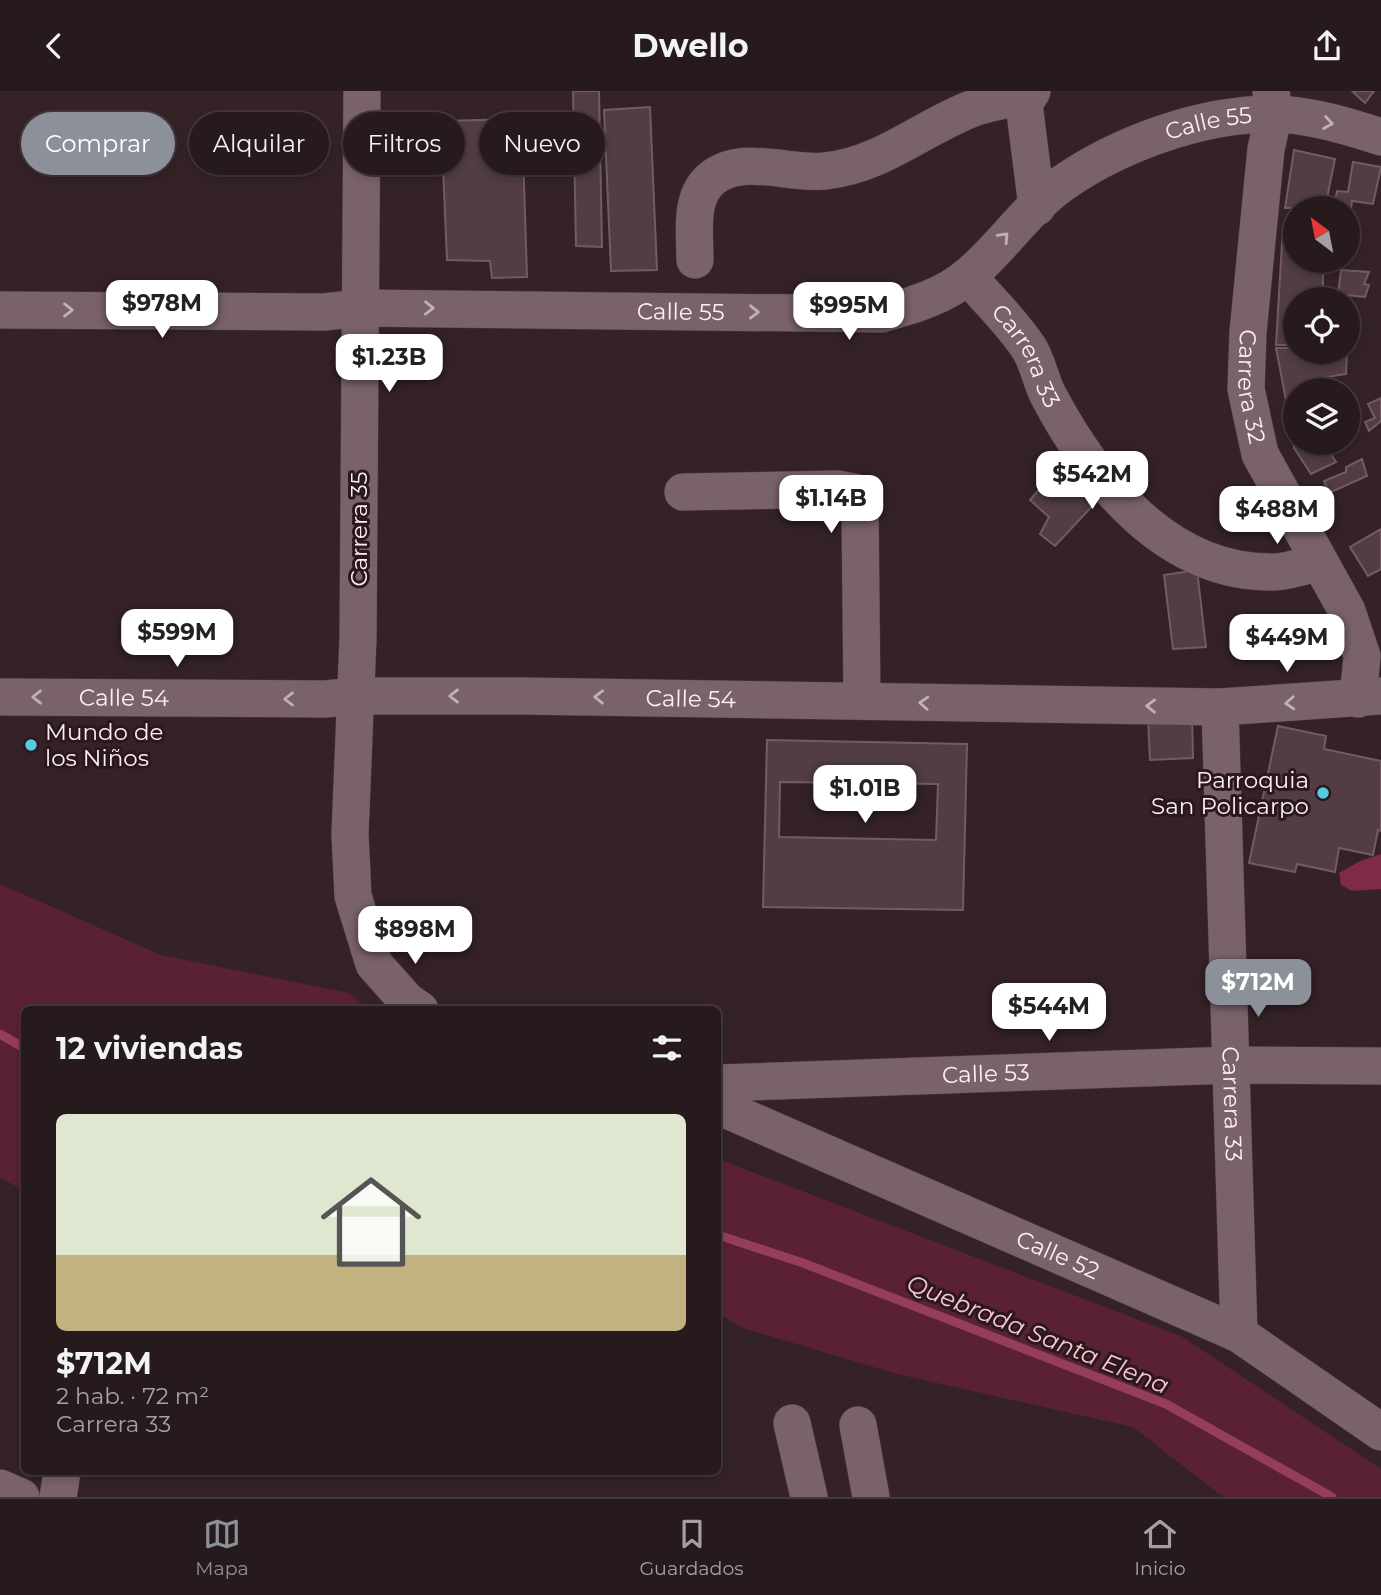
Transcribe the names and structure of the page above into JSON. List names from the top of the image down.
{
  "streets": {
    "street": [
      "Calle 55",
      "Carrera 33",
      "Carrera 32",
      "Carrera 35",
      "Calle 54",
      "Calle 53",
      "Calle 52"
    ]
  },
  "crossings": [
    ["Calle 55", "Carrera 33"],
    ["Calle 55", "Carrera 32"],
    ["Calle 55", "Carrera 35"],
    ["Carrera 33", "Carrera 32"],
    ["Carrera 33", "Calle 54"],
    ["Carrera 33", "Calle 53"],
    ["Carrera 33", "Calle 52"],
    ["Carrera 32", "Calle 54"],
    ["Carrera 35", "Calle 54"]
  ],
  "one_way": ["Calle 55", "Calle 54"],
  "water": ["Quebrada Santa Elena"],
  "places": ["Mundo de los Niños", "Parroquia San Policarpo"],
  "north": "top left",
  "page": {
    "header": "Dwello",
    "chip": [
      "Comprar",
      "Alquilar",
      "Filtros",
      "Nuevo"
    ],
    "price": [
      "$978M",
      "$995M",
      "$1.23B",
      "$542M",
      "$1.14B",
      "$488M",
      "$599M",
      "$449M",
      "$1.01B",
      "$898M",
      "$712M",
      "$544M"
    ],
    "heading": "12 viviendas",
    "list": [
      {
        "name": "$712M",
        "note": "2 hab. · 72 m² · Carrera 33"
      }
    ],
    "tabs": ["Mapa", "Guardados", "Inicio"]
  }
}
